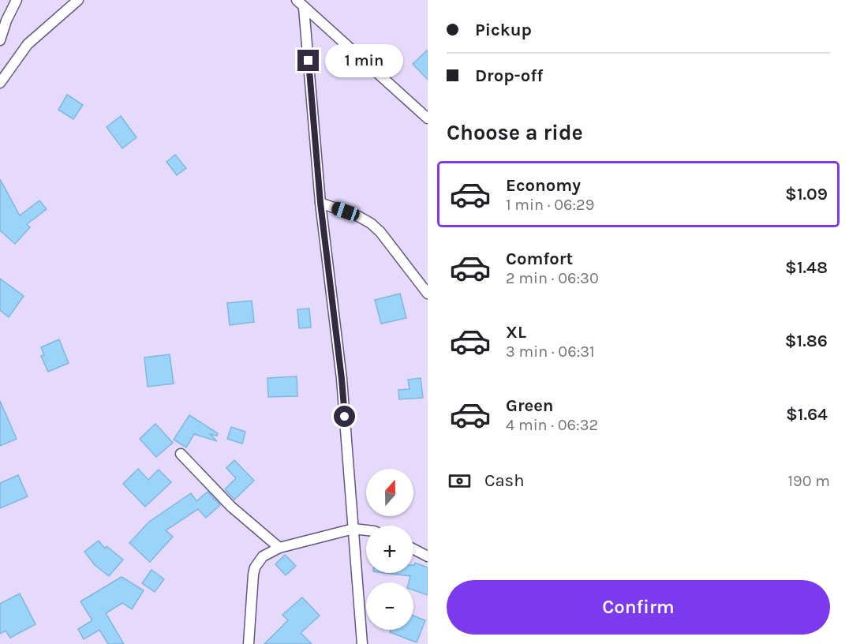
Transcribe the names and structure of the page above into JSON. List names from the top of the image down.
{
  "north": "top",
  "page": {
    "banner": ["Pickup", "Drop-off"],
    "bubble": "1 min",
    "heading": "Choose a ride",
    "list": [
      {
        "name": "Economy",
        "note": "1 min · 06:29",
        "value": "$1.09"
      },
      {
        "name": "Comfort",
        "note": "2 min · 06:30",
        "value": "$1.48"
      },
      {
        "name": "XL",
        "note": "3 min · 06:31",
        "value": "$1.86"
      },
      {
        "name": "Green",
        "note": "4 min · 06:32",
        "value": "$1.64"
      }
    ],
    "pay": ["Cash", "190 m"],
    "map_buttons": ["+", "−"],
    "buttons": "Confirm"
  }
}
